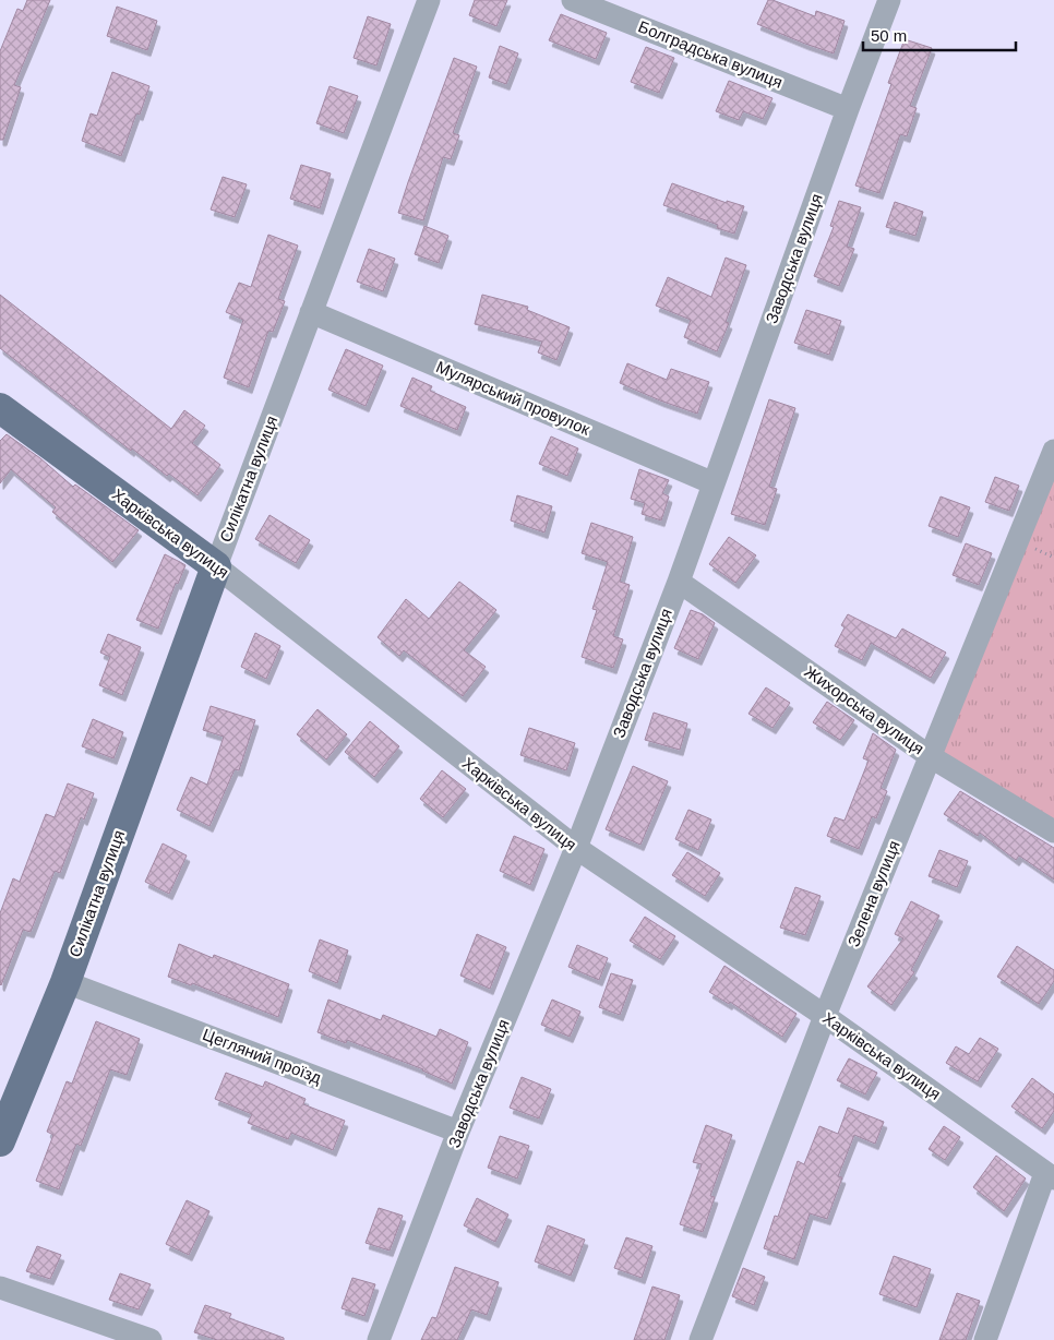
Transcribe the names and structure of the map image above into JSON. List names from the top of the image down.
{
  "streets": {
    "main road": ["Силікатна вулиця", "Харківська вулиця"],
    "street": [
      "Болградська вулиця",
      "Заводська вулиця",
      "Мулярський провулок",
      "Жихорська вулиця",
      "Зелена вулиця",
      "Цегляний проїзд"
    ]
  },
  "crossings": [
    ["Болградська вулиця", "Заводська вулиця"],
    ["Заводська вулиця", "Мулярський провулок"],
    ["Заводська вулиця", "Харківська вулиця"],
    ["Заводська вулиця", "Жихорська вулиця"],
    ["Заводська вулиця", "Цегляний проїзд"],
    ["Мулярський провулок", "Силікатна вулиця"],
    ["Силікатна вулиця", "Харківська вулиця"],
    ["Силікатна вулиця", "Цегляний проїзд"],
    ["Харківська вулиця", "Зелена вулиця"],
    ["Жихорська вулиця", "Зелена вулиця"]
  ],
  "scale_bar": "50 m"
}
